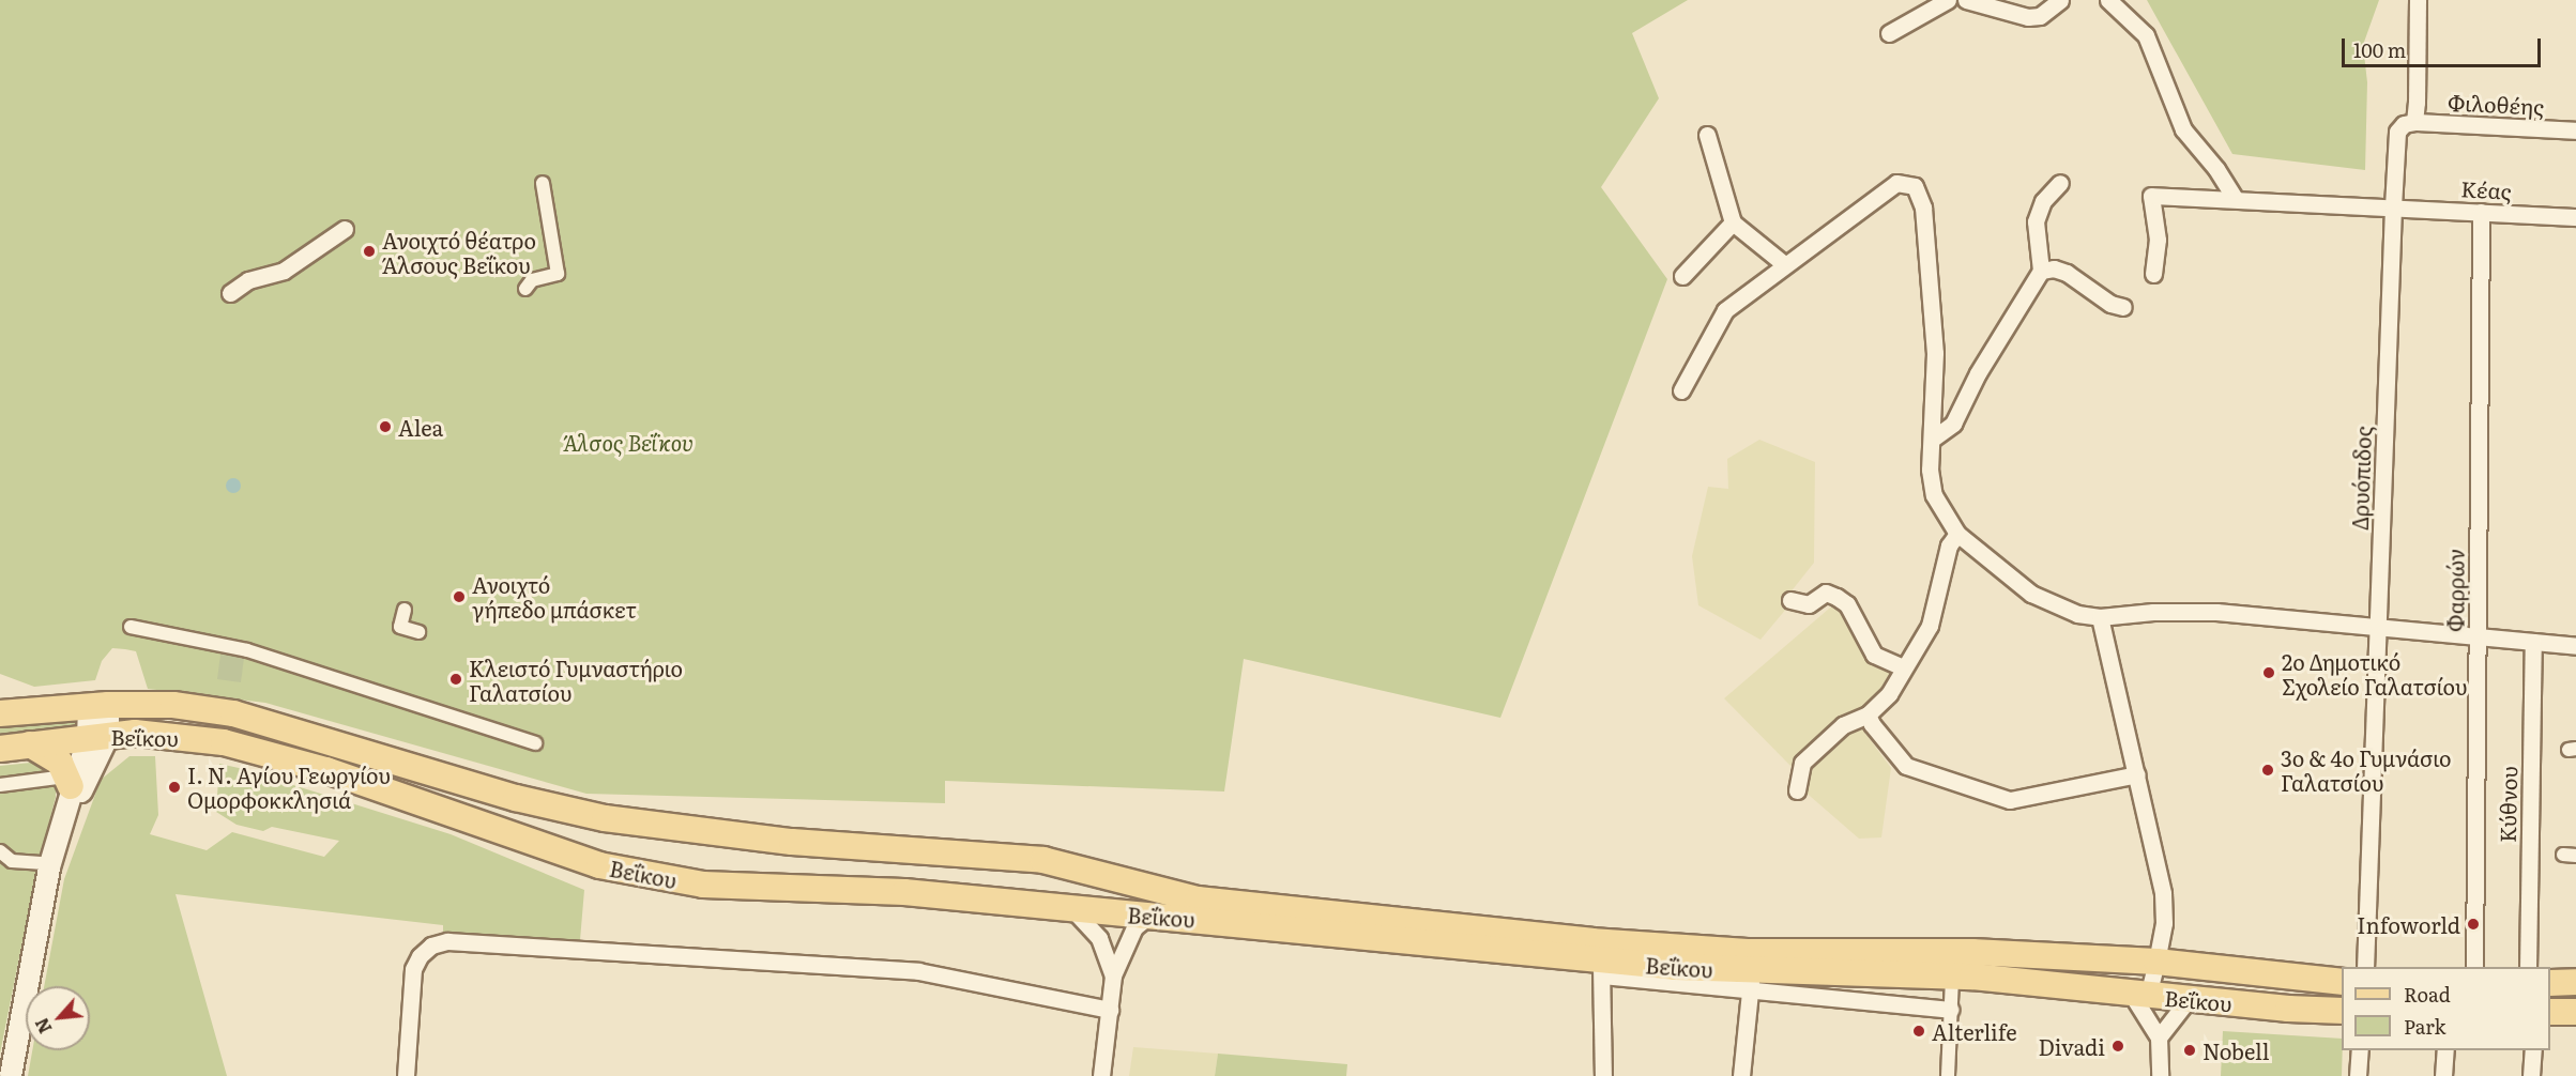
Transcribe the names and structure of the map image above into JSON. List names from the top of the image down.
{
  "streets": {
    "main road": ["Βεΐκου"],
    "street": [
      "Φιλοθέης",
      "Κέας",
      "Δρυόπιδος",
      "Φαρρών",
      "Κύθνου"
    ]
  },
  "crossings": [
    ["Φιλοθέης", "Δρυόπιδος"],
    ["Κέας", "Δρυόπιδος"],
    ["Κέας", "Φαρρών"]
  ],
  "parks": ["Άλσος Βεΐκου"],
  "places": [
    "Ανοιχτό θέατρο Άλσους Βεΐκου",
    "Alea",
    "Ανοιχτό γήπεδο μπάσκετ",
    "2ο Δημοτικό Σχολείο Γαλατσίου",
    "Κλειστό Γυμναστήριο Γαλατσίου",
    "3ο & 4ο Γυμνάσιο Γαλατσίου",
    "Ι. Ν. Αγίου Γεωργίου Ομορφοκκλησιά",
    "Infoworld",
    "Alterlife",
    "Divadi",
    "Nobell"
  ],
  "legend": ["Road", "Park"],
  "scale_bar": "100 m",
  "north": "bottom left"
}
